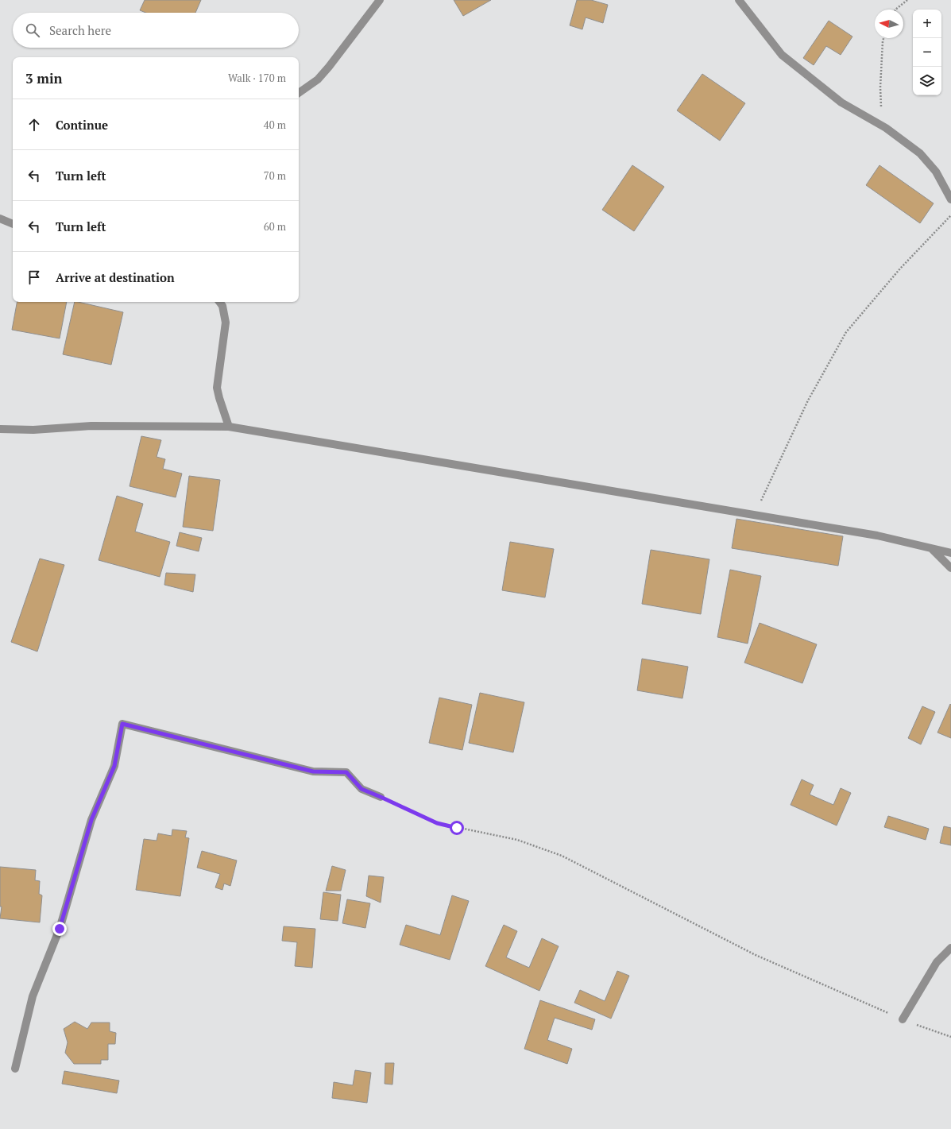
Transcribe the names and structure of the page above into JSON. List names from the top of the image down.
{
  "north": "left",
  "page": {
    "map_buttons": ["+", "−"],
    "search": "Search here",
    "heading": ["3 min", "Walk · 170 m"],
    "list": [
      ["Continue", "40 m"],
      ["Turn left", "70 m"],
      ["Turn left", "60 m"],
      "Arrive at destination"
    ]
  }
}
